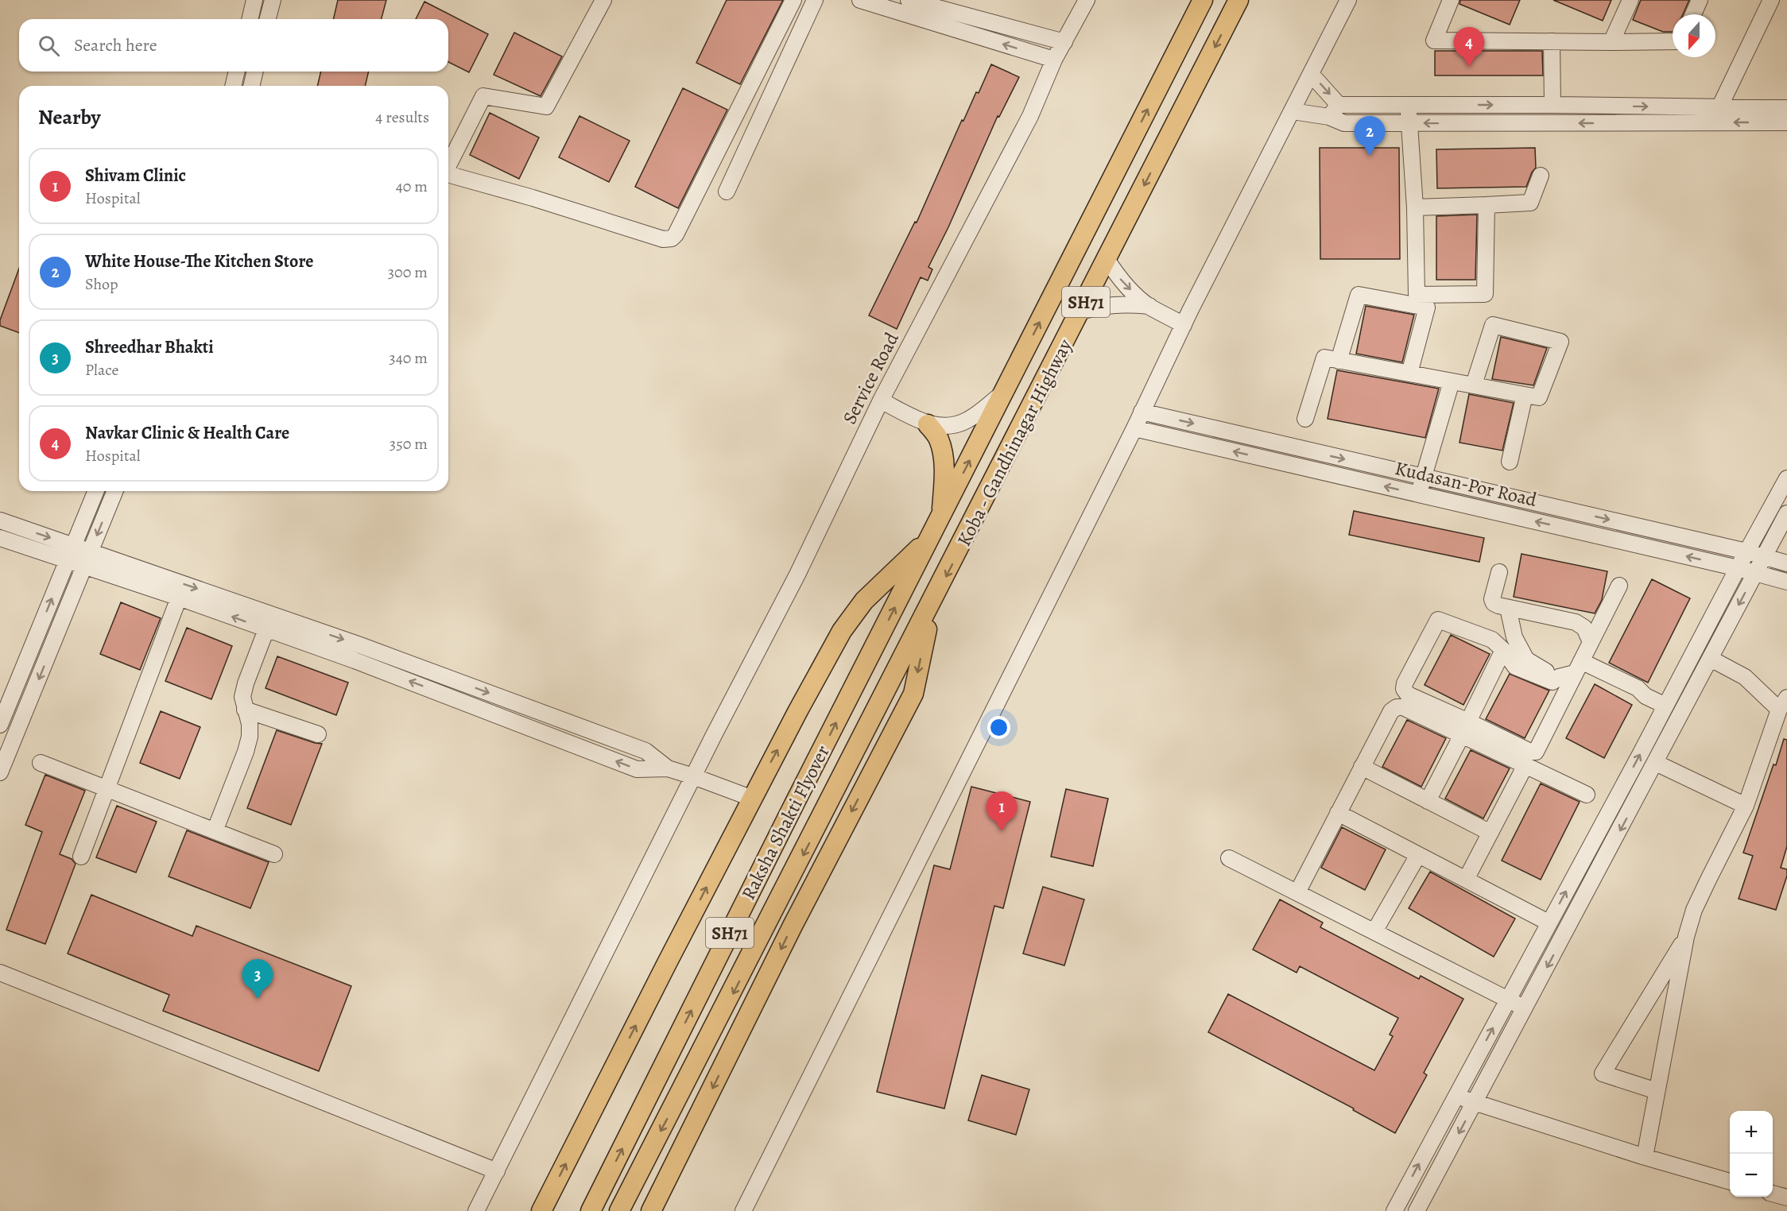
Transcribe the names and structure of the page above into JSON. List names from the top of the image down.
{
  "streets": {
    "main road": ["SH71", "Koba - Gandhinagar Highway", "Raksha Shakti Flyover"],
    "street": ["Service Road", "Kudasan-Por Road"]
  },
  "crossings": [
    ["SH71", "Raksha Shakti Flyover"],
    ["Koba - Gandhinagar Highway", "Raksha Shakti Flyover"]
  ],
  "north": "bottom",
  "page": {
    "search": "Search here",
    "pins": [
      "4",
      "2",
      "1",
      "3"
    ],
    "heading": ["Nearby", "4 results"],
    "list": [
      {
        "mark": "1",
        "name": "Shivam Clinic",
        "note": "Hospital",
        "value": "40 m"
      },
      {
        "mark": "2",
        "name": "White House-The Kitchen Store",
        "note": "Shop",
        "value": "300 m"
      },
      {
        "mark": "3",
        "name": "Shreedhar Bhakti",
        "note": "Place",
        "value": "340 m"
      },
      {
        "mark": "4",
        "name": "Navkar Clinic & Health Care",
        "note": "Hospital",
        "value": "350 m"
      }
    ],
    "map_buttons": ["+", "−"]
  }
}
